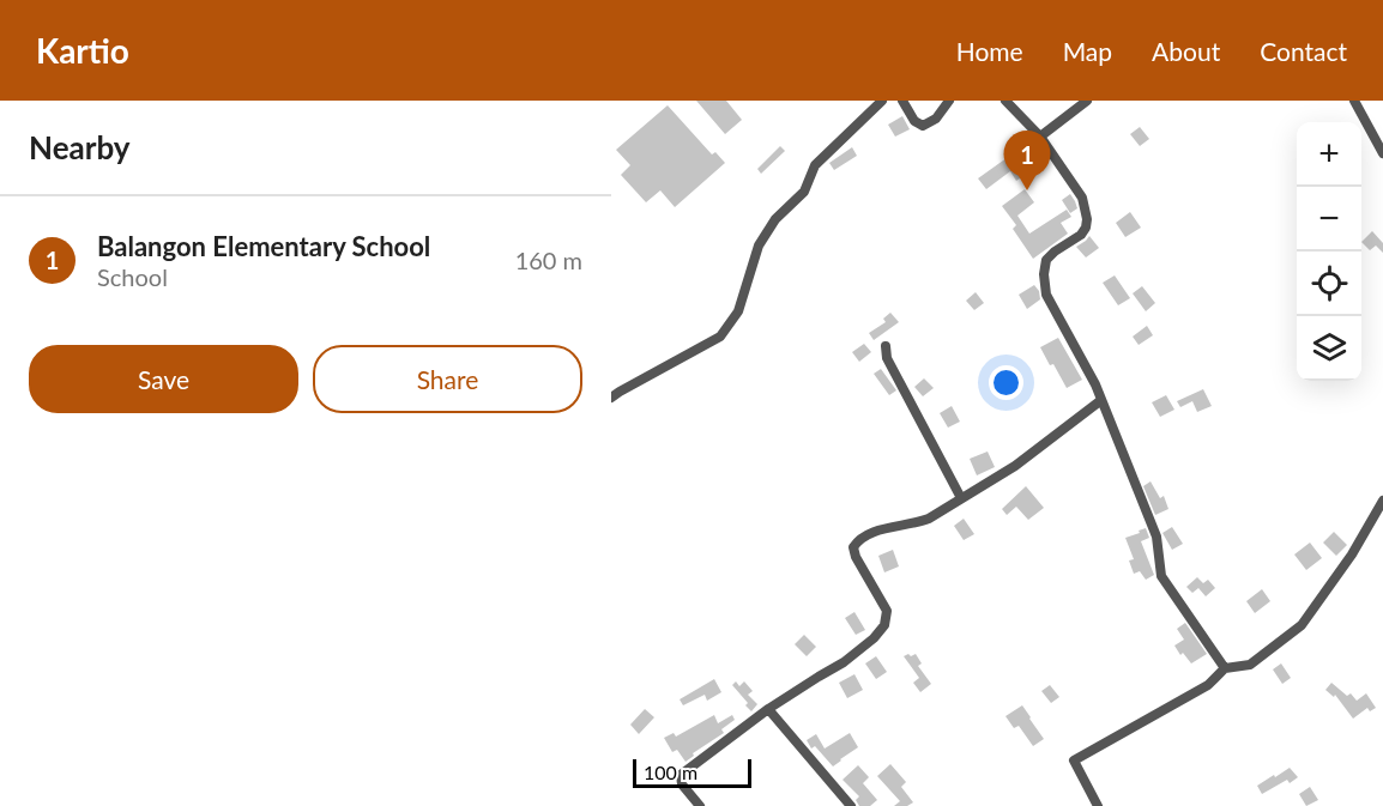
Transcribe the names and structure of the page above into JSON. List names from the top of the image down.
{
  "scale_bar": "100 m",
  "page": {
    "header": "Kartio",
    "nav": [
      "Home",
      "Map",
      "About",
      "Contact"
    ],
    "heading": "Nearby",
    "map_buttons": ["+", "−"],
    "pins": "1",
    "list": [
      {
        "mark": "1",
        "name": "Balangon Elementary School",
        "note": "School",
        "value": "160 m"
      }
    ],
    "buttons": ["Save", "Share"],
    "scale": "100 m"
  }
}
